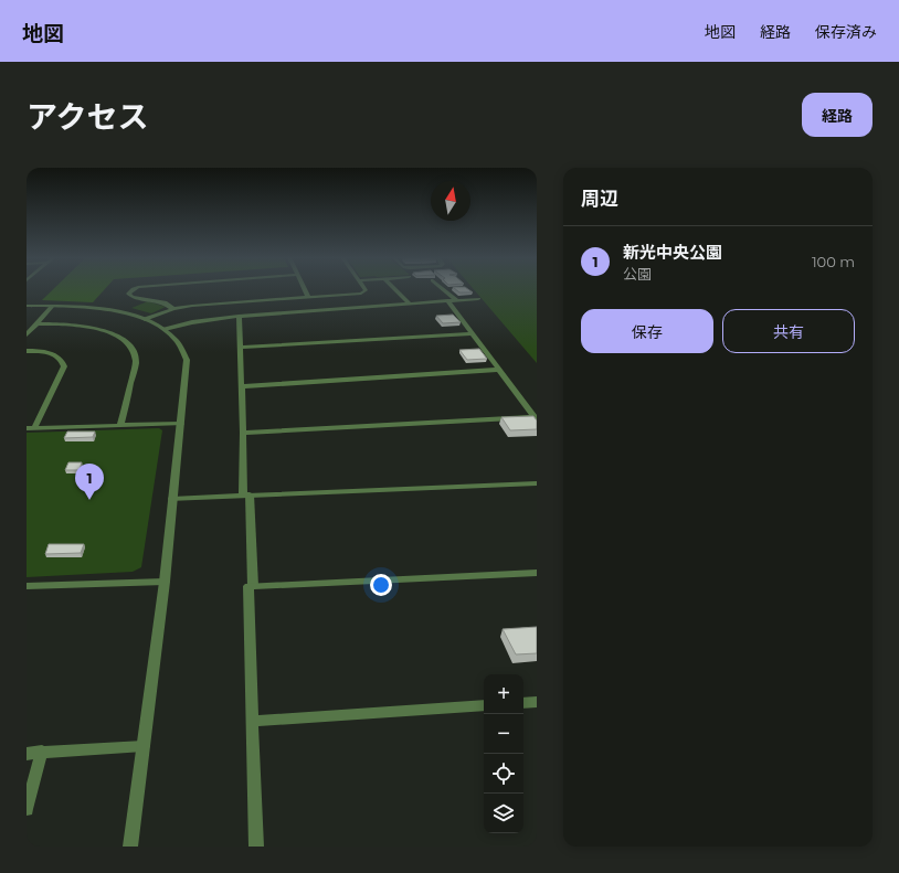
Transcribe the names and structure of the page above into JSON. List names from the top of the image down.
{
  "north": "top",
  "page": {
    "header": "地図",
    "nav": ["地図", "経路", "保存済み"],
    "title": "アクセス",
    "buttons": [
      "経路",
      ["保存", "共有"]
    ],
    "heading": "周辺",
    "list": [
      {
        "mark": "1",
        "name": "新光中央公園",
        "note": "公園",
        "value": "100 m"
      }
    ],
    "pins": "1",
    "map_buttons": ["+", "−"]
  }
}
